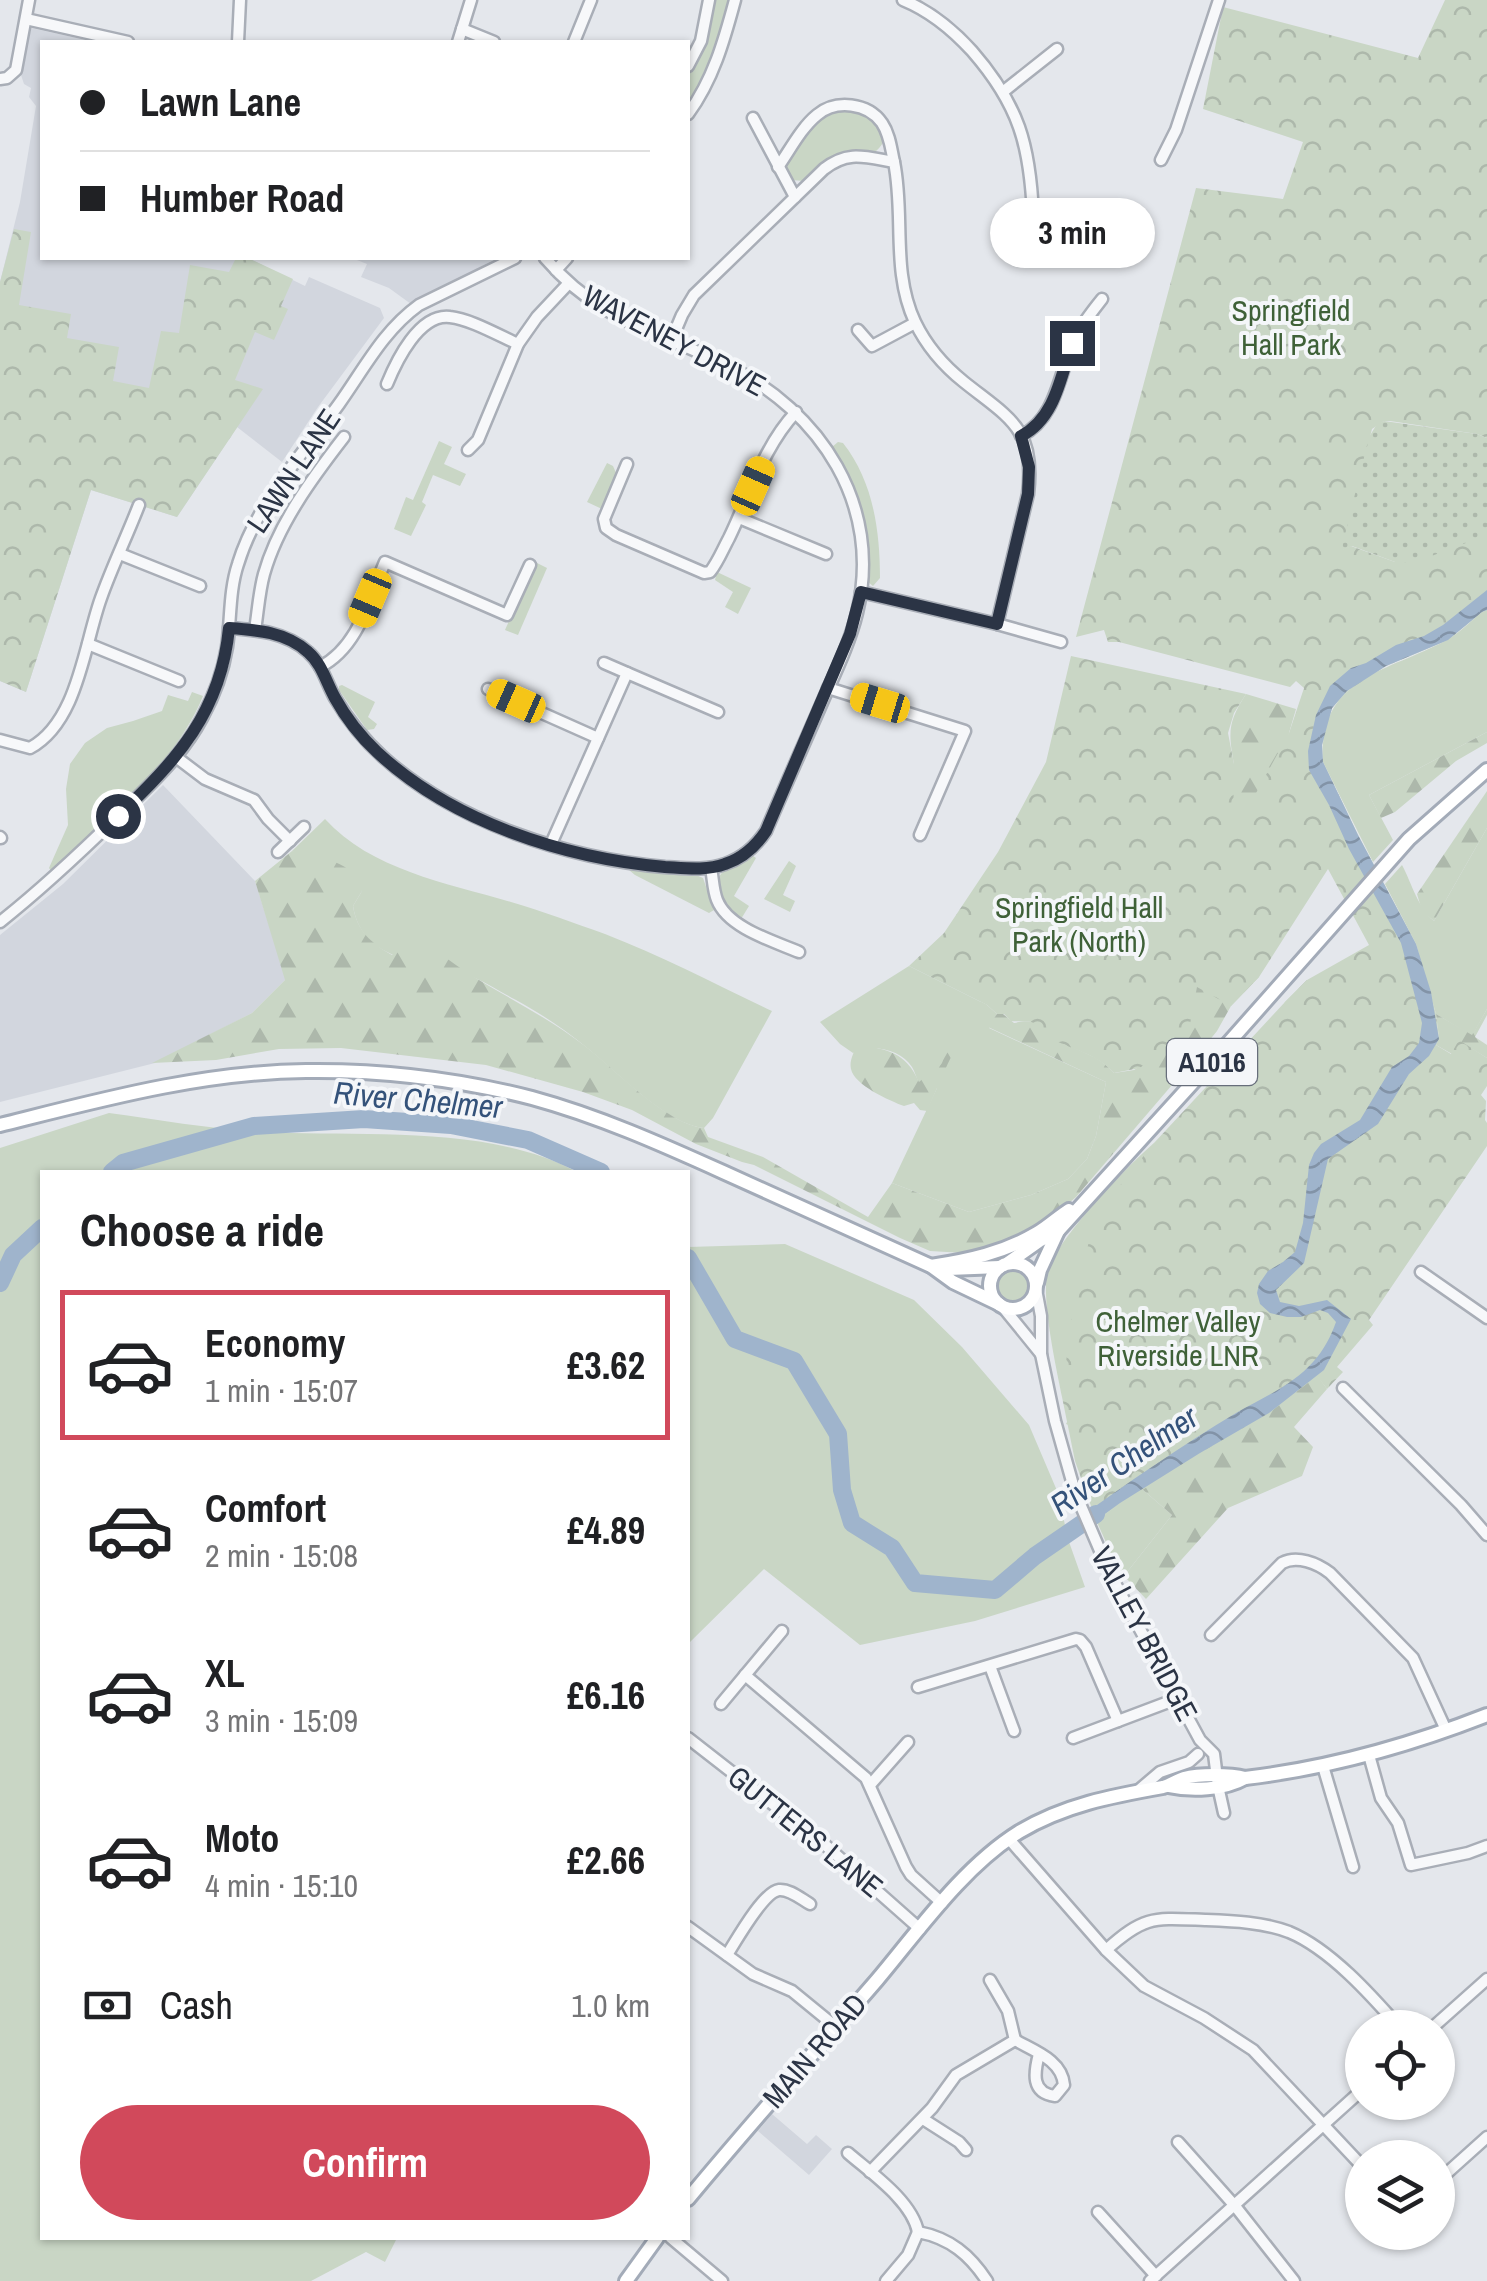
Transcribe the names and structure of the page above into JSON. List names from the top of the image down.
{
  "streets": {
    "main road": ["A1016", "MAIN ROAD"],
    "street": [
      "WAVENEY DRIVE",
      "LAWN LANE",
      "VALLEY BRIDGE",
      "GUTTERS LANE"
    ]
  },
  "crossings": [
    ["A1016", "VALLEY BRIDGE"],
    ["VALLEY BRIDGE", "MAIN ROAD"],
    ["GUTTERS LANE", "MAIN ROAD"]
  ],
  "water": ["River Chelmer"],
  "parks": ["Springfield Hall Park", "Springfield Hall Park (North)", "Chelmer Valley Riverside LNR"],
  "page": {
    "banner": ["Lawn Lane", "Humber Road"],
    "bubble": "3 min",
    "heading": "Choose a ride",
    "list": [
      {
        "name": "Economy",
        "note": "1 min · 15:07",
        "value": "£3.62"
      },
      {
        "name": "Comfort",
        "note": "2 min · 15:08",
        "value": "£4.89"
      },
      {
        "name": "XL",
        "note": "3 min · 15:09",
        "value": "£6.16"
      },
      {
        "name": "Moto",
        "note": "4 min · 15:10",
        "value": "£2.66"
      }
    ],
    "pay": ["Cash", "1.0 km"],
    "buttons": "Confirm"
  }
}
